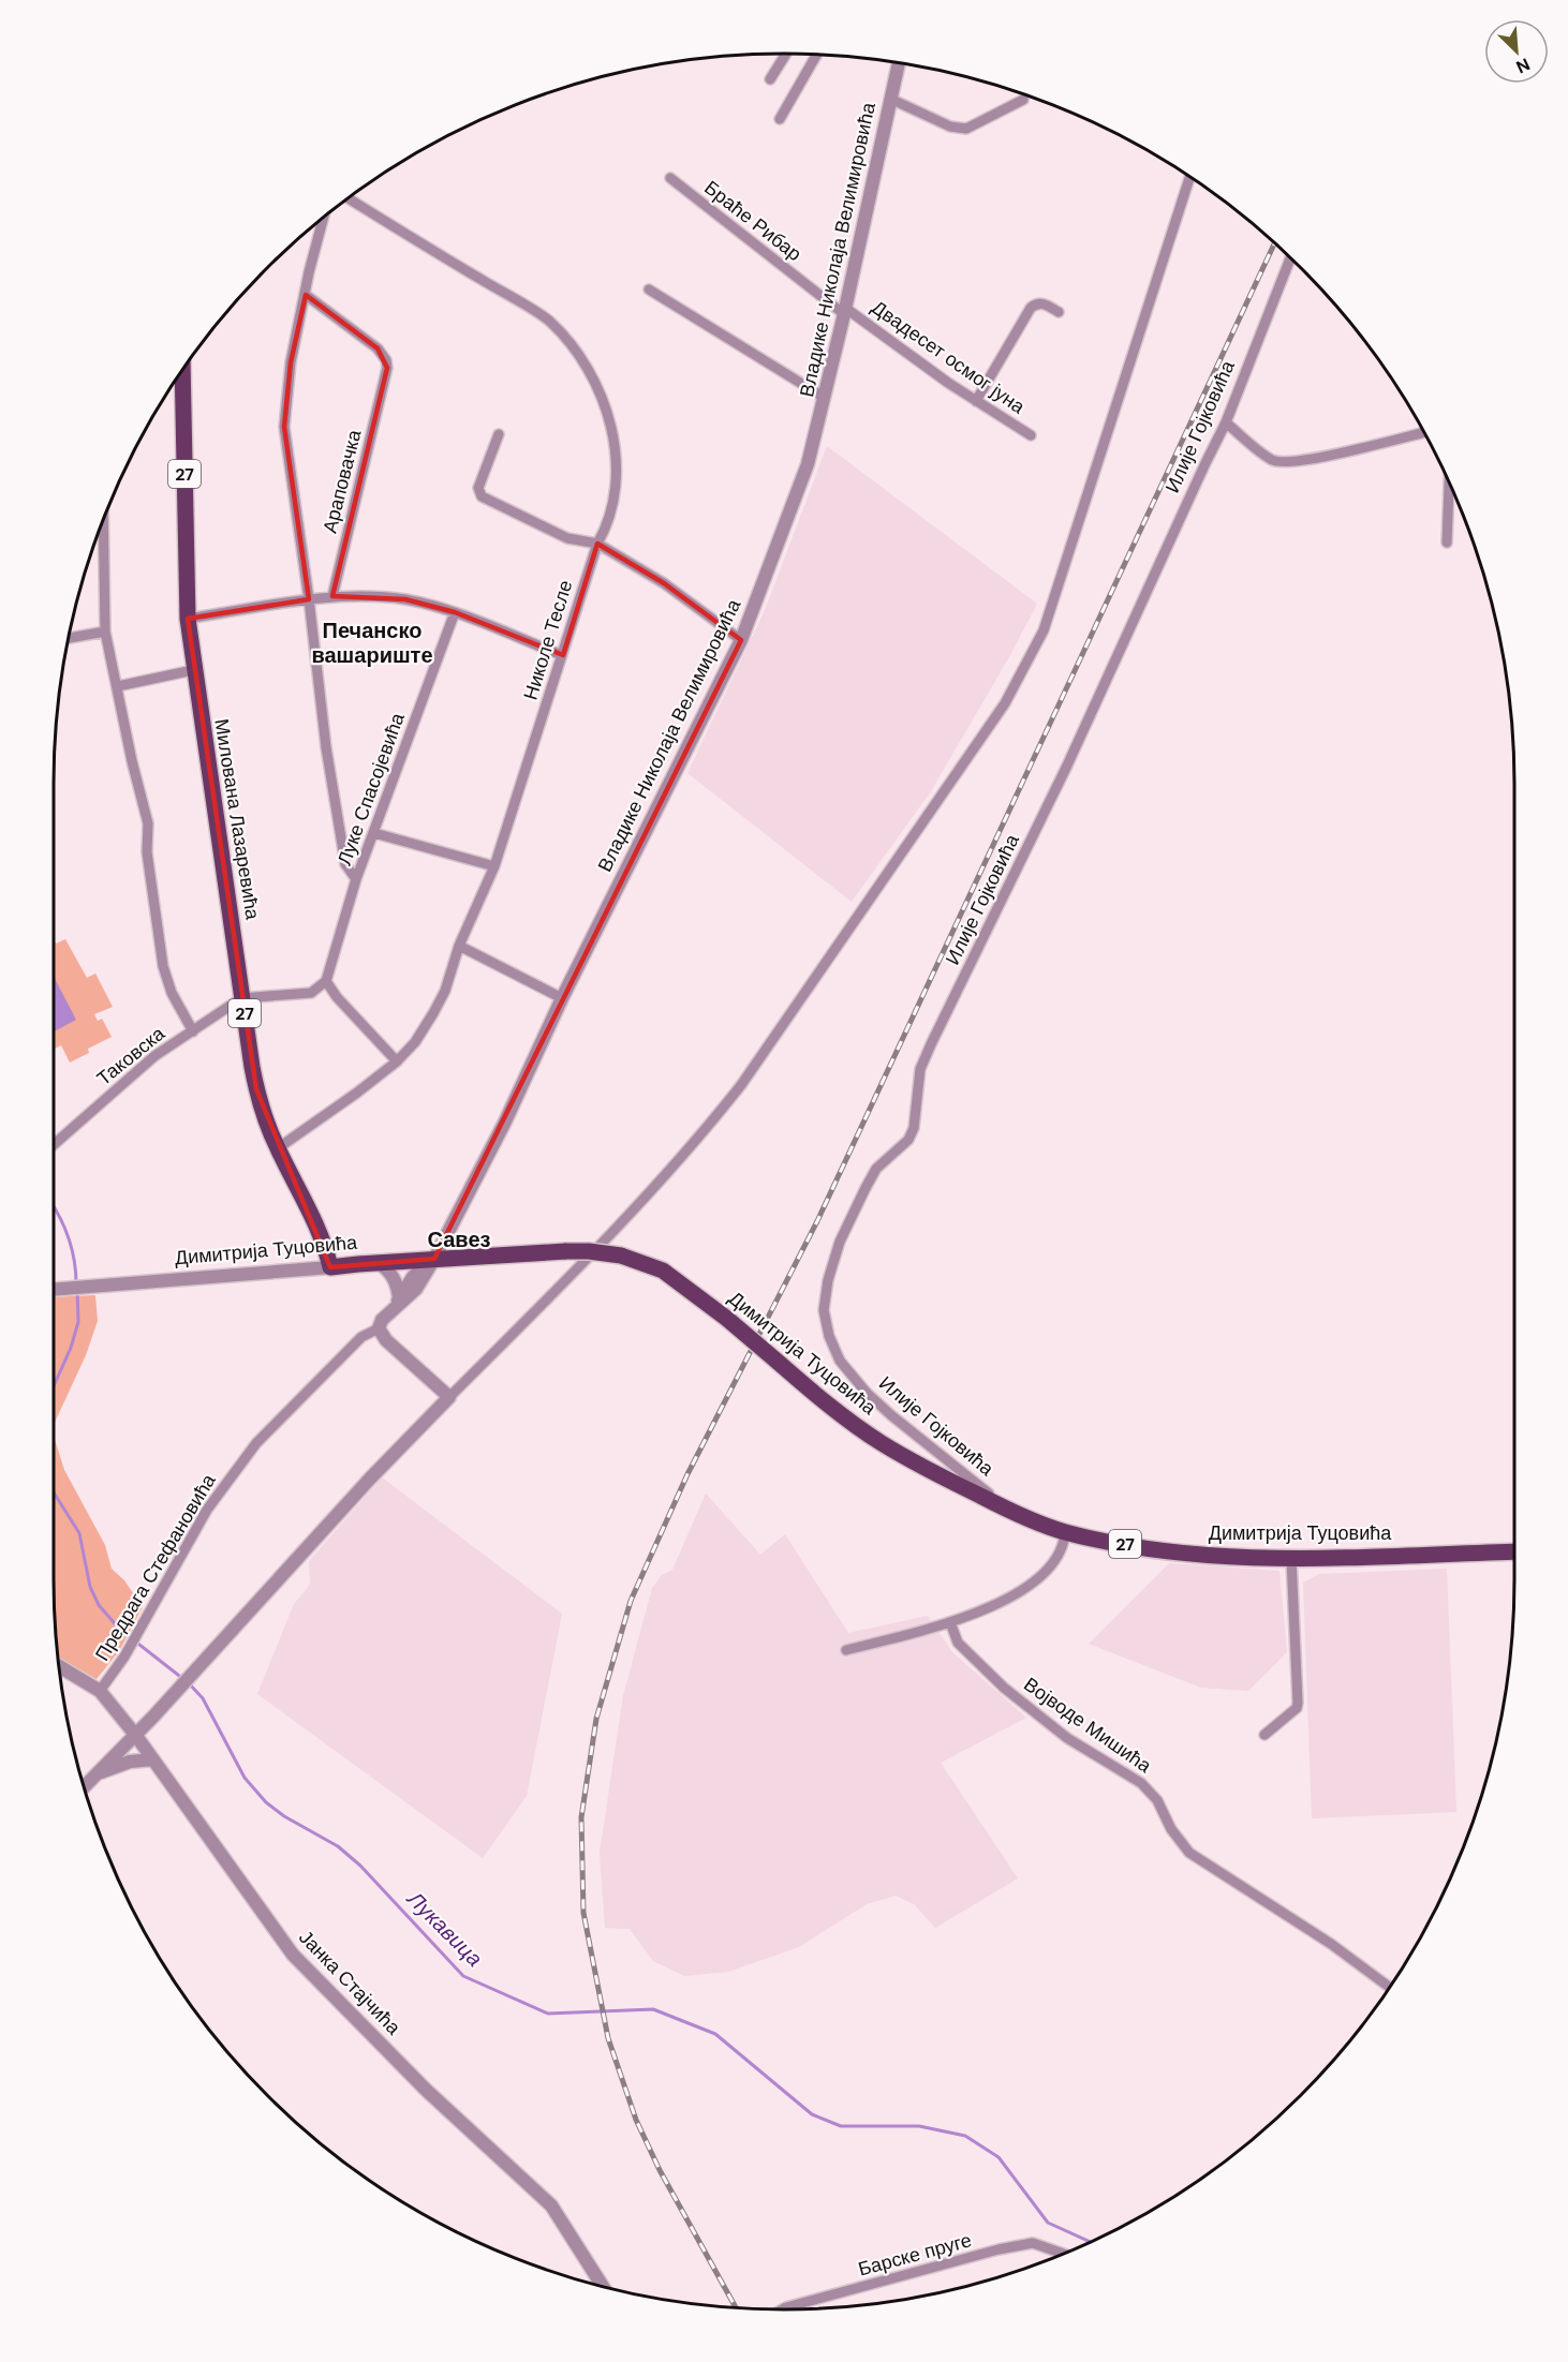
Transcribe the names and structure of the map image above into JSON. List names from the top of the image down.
{
  "streets": {
    "main road": ["27", "Милована Лазаревића", "Димитрија Туцовића"],
    "street": [
      "Браће Рибар",
      "Владике Николаја Велимировића",
      "Двадесет осмог јуна",
      "Илије Гојковића",
      "Араповачка",
      "Николе Тесле",
      "Луке Спасојевића",
      "Таковска",
      "Предрага Стефановића",
      "Војводе Мишића",
      "Јанка Стајчића",
      "Барске пруге"
    ]
  },
  "crossings": [
    ["Браће Рибар", "Владике Николаја Велимировића"],
    ["Браће Рибар", "Двадесет осмог јуна"],
    ["Владике Николаја Велимировића", "Двадесет осмог јуна"],
    ["Владике Николаја Велимировића", "Димитрија Туцовића"],
    ["Илије Гојковића", "Димитрија Туцовића"],
    ["Николе Тесле", "Милована Лазаревића"],
    ["Милована Лазаревића", "Таковска"],
    ["Милована Лазаревића", "Димитрија Туцовића"],
    ["Предрага Стефановића", "Јанка Стајчића"]
  ],
  "districts": ["Печанско вашариште", "Савез"],
  "water": ["Лукавица"],
  "north": "bottom right"
}
